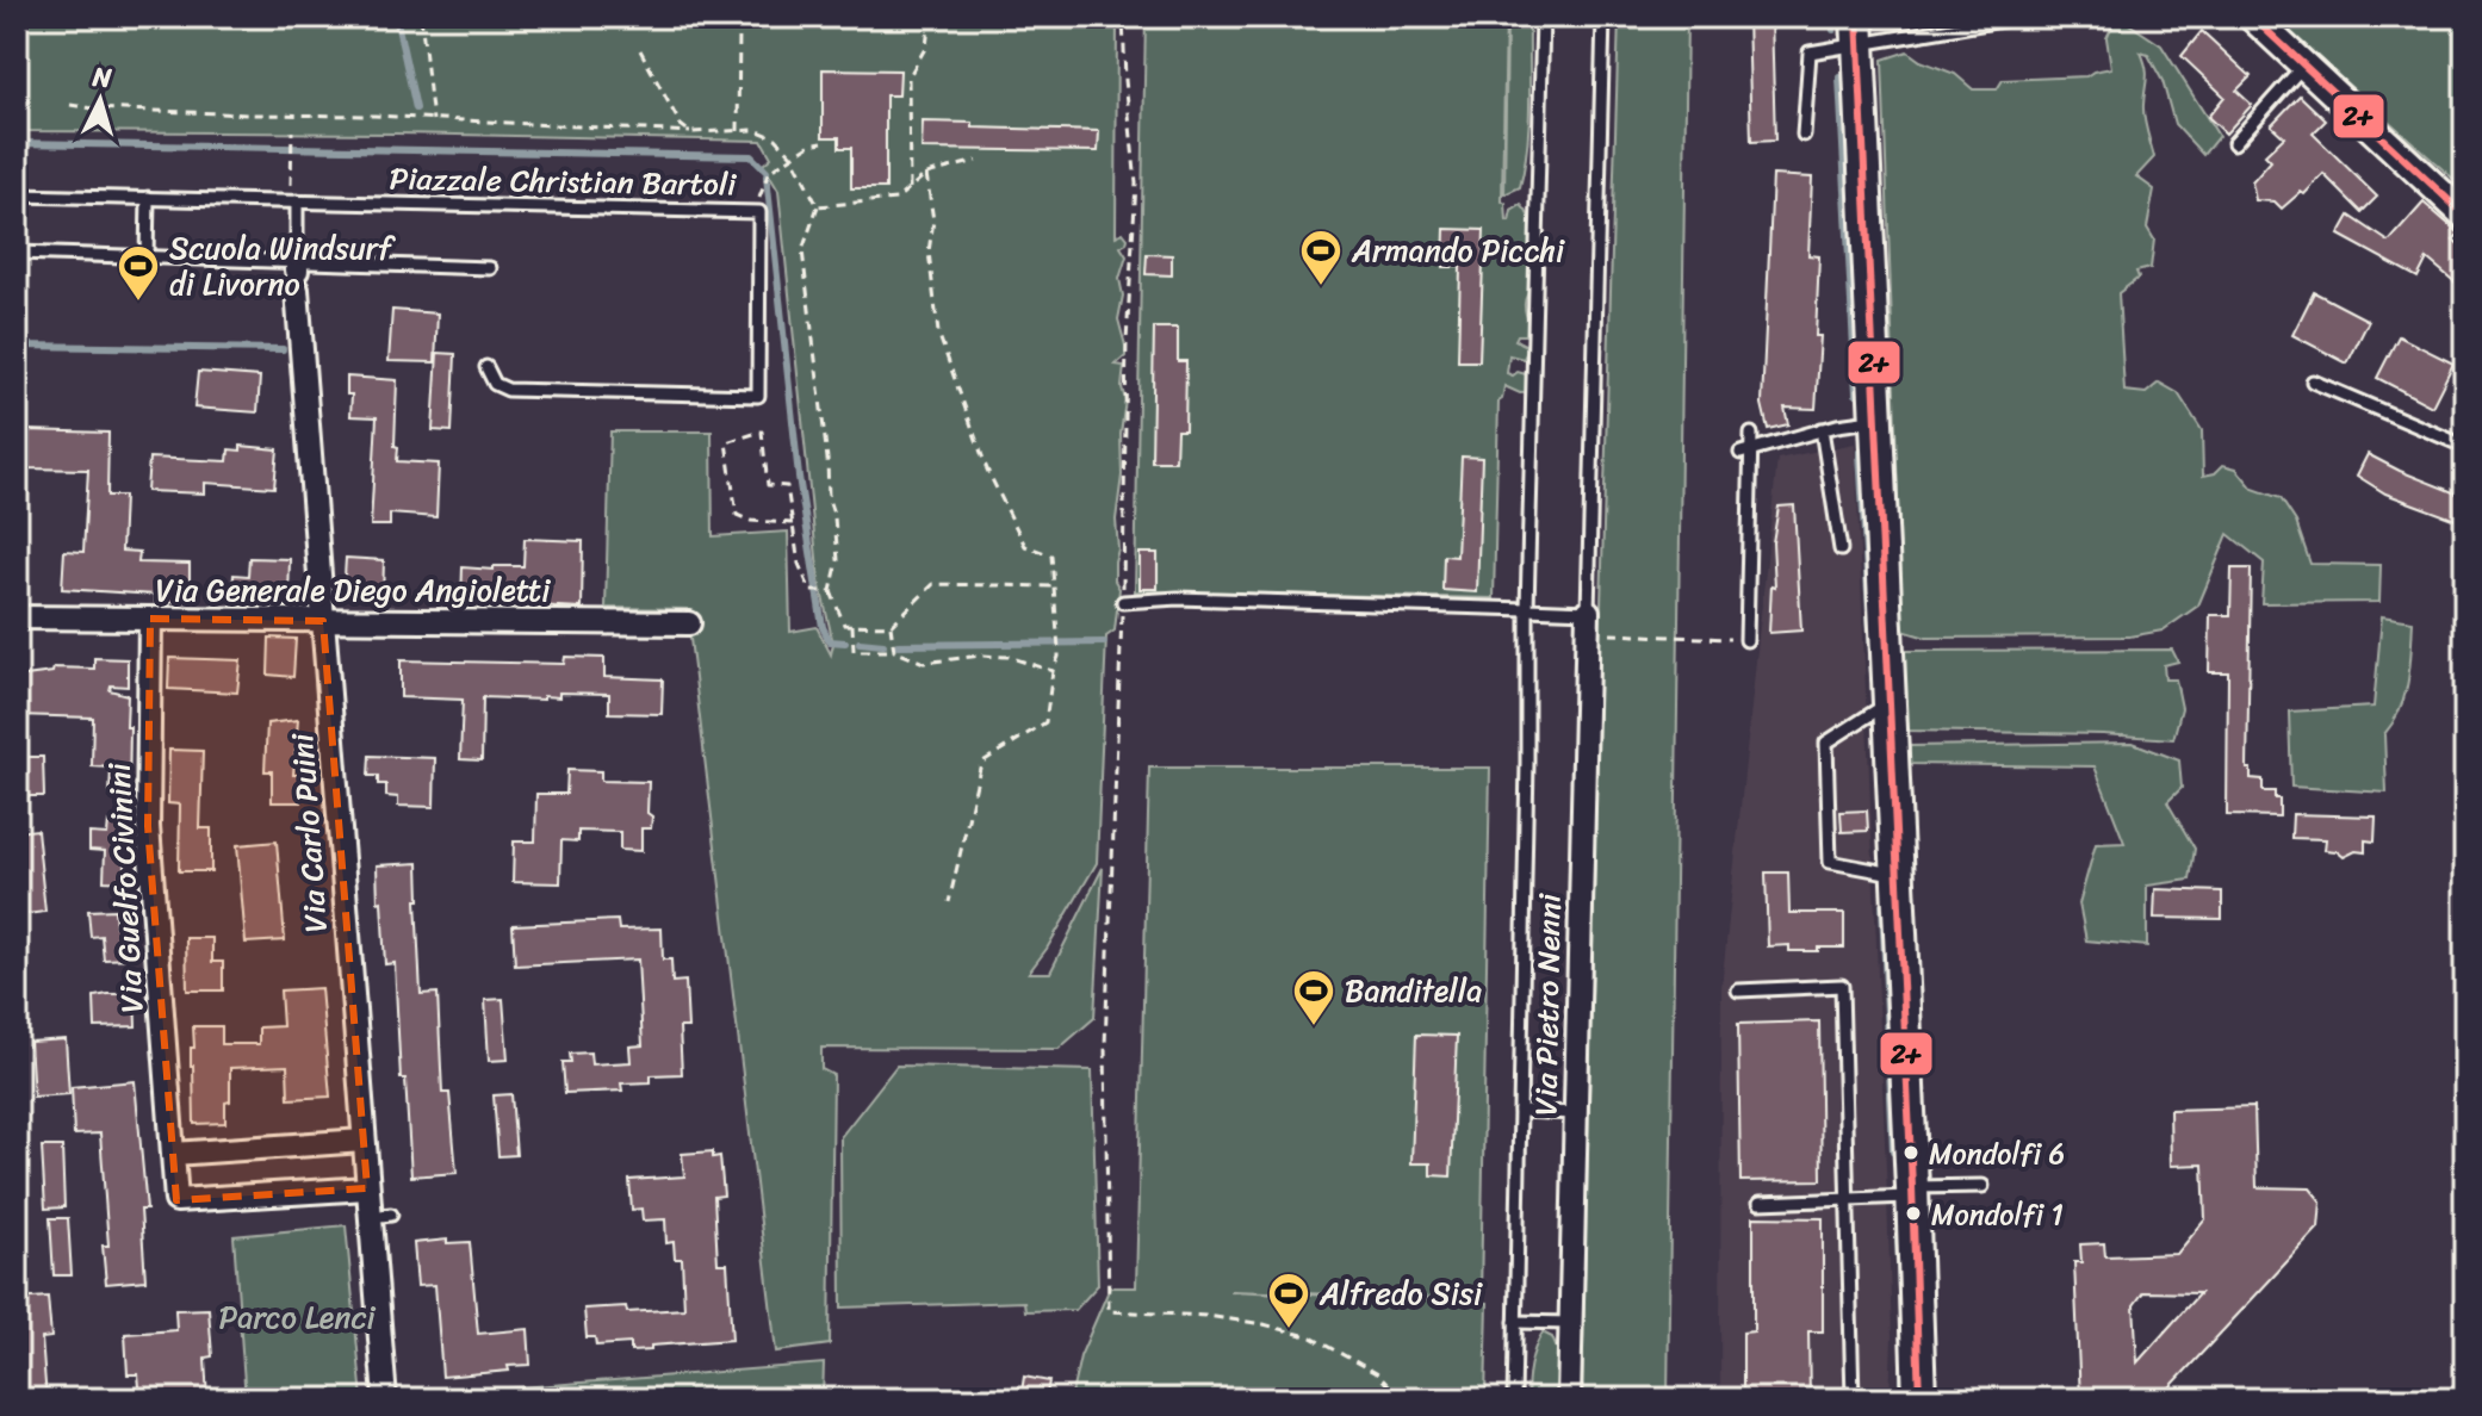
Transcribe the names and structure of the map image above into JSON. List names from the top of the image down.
{
  "streets": {
    "street": [
      "Via Generale Diego Angioletti",
      "Via Carlo Puini",
      "Via Guelfo Civinini",
      "Via Pietro Nenni"
    ],
    "lane": ["Piazzale Christian Bartoli"]
  },
  "crossings": [
    ["Via Generale Diego Angioletti", "Via Carlo Puini"],
    ["Via Generale Diego Angioletti", "Via Guelfo Civinini"],
    ["Via Carlo Puini", "Via Guelfo Civinini"]
  ],
  "parks": ["Parco Lenci"],
  "places": {
    "sports": [
      "Armando Picchi",
      "Scuola Windsurf di Livorno",
      "Banditella",
      "Alfredo Sisi"
    ],
    "other": ["Mondolfi 6", "Mondolfi 1"]
  },
  "lines": ["transit line 2+"],
  "north": "top"
}
